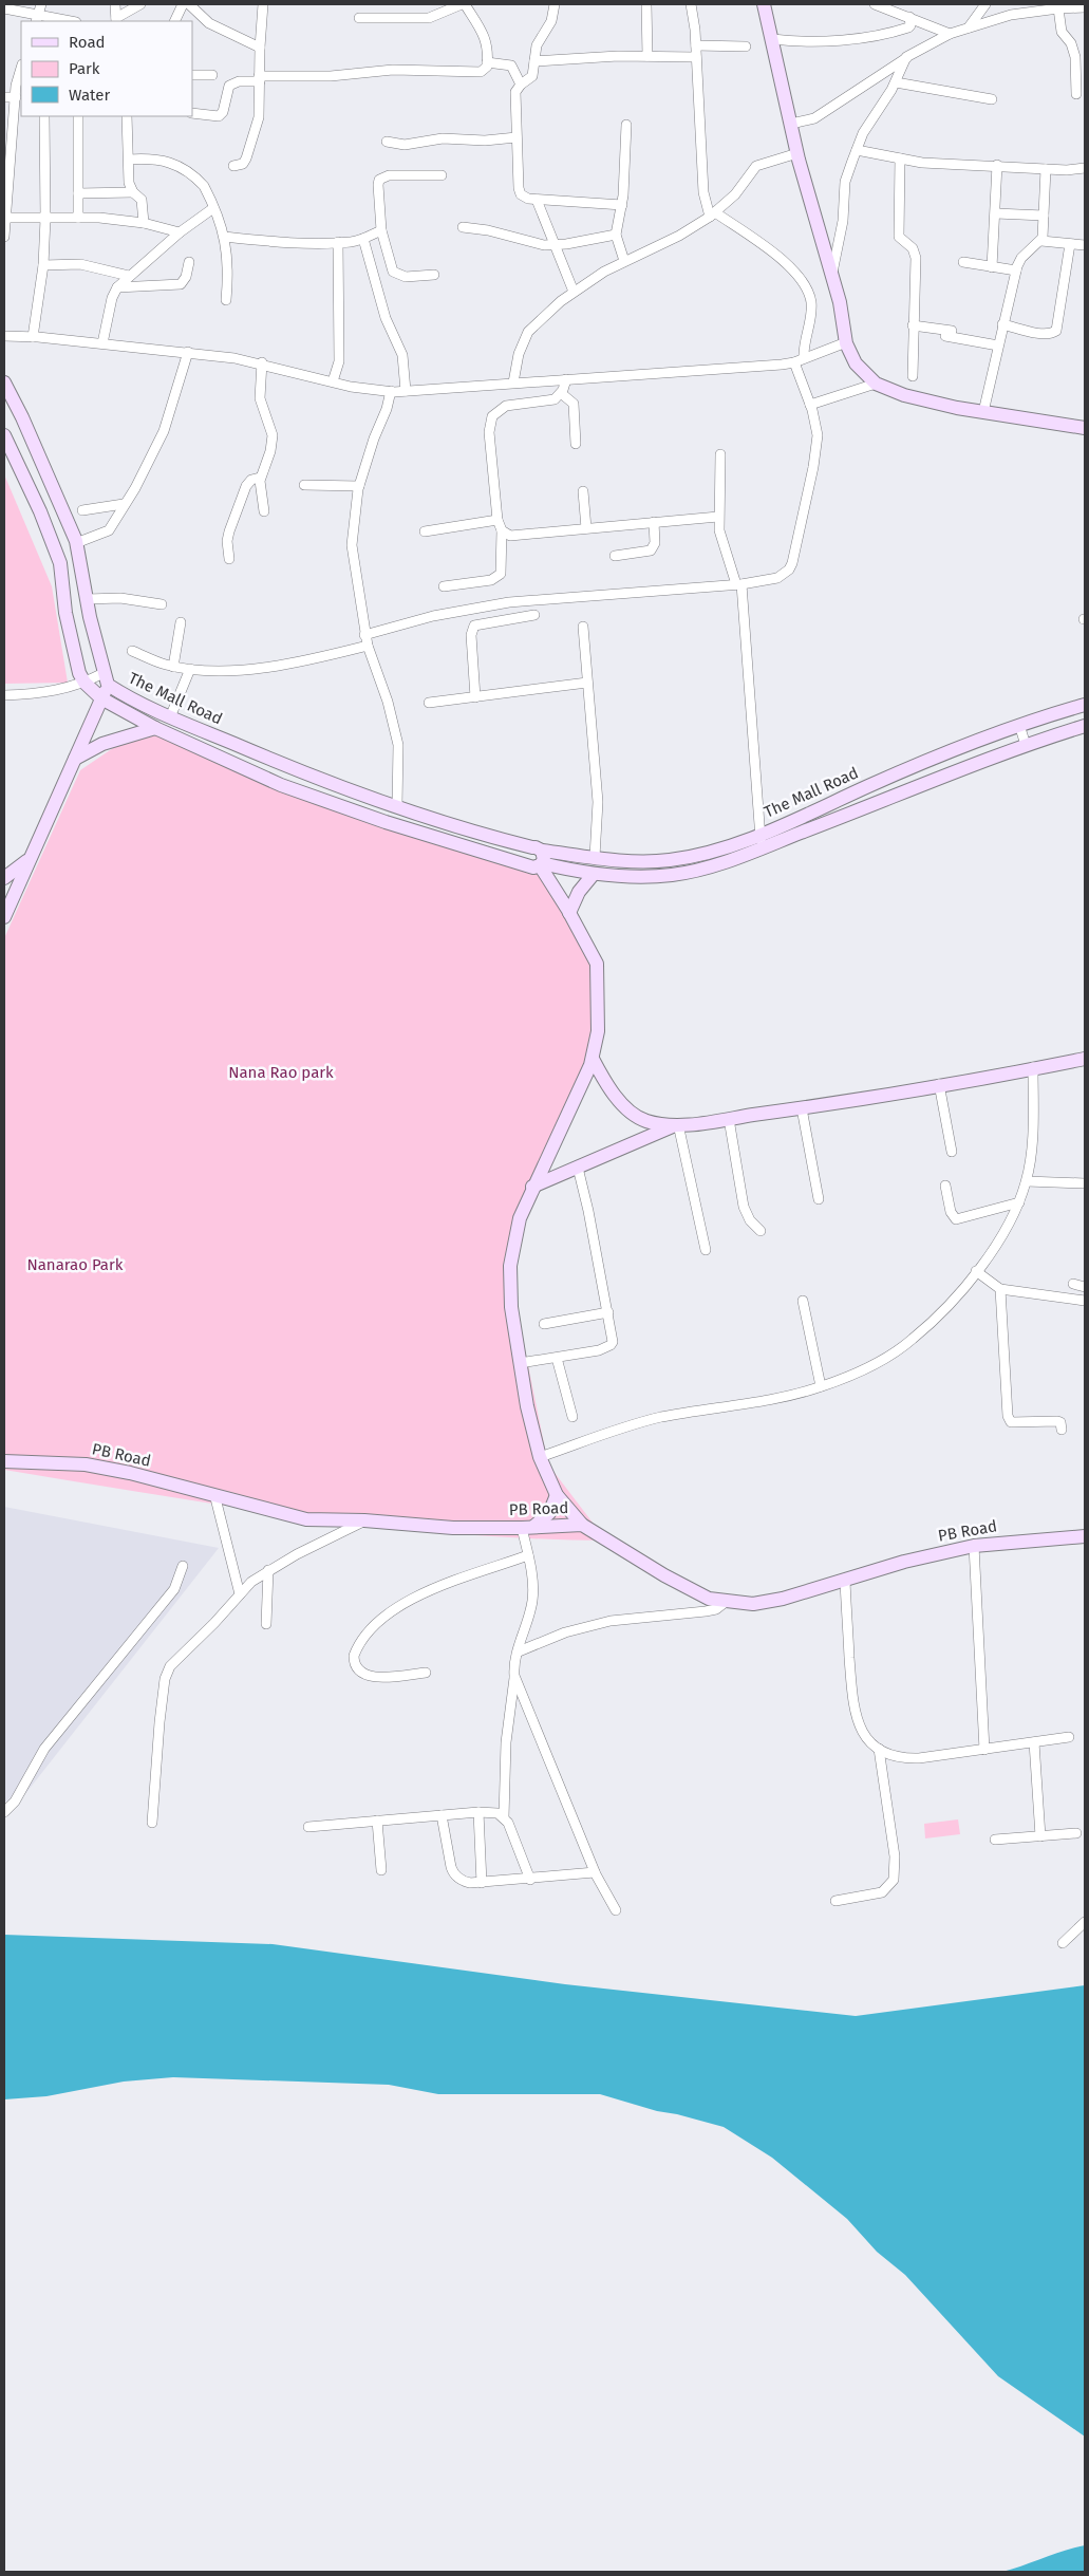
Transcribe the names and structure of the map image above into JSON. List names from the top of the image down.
{
  "streets": {
    "street": ["The Mall Road", "PB Road"]
  },
  "parks": ["Nana Rao park", "Nanarao Park"],
  "legend": ["Road", "Park", "Water"]
}
